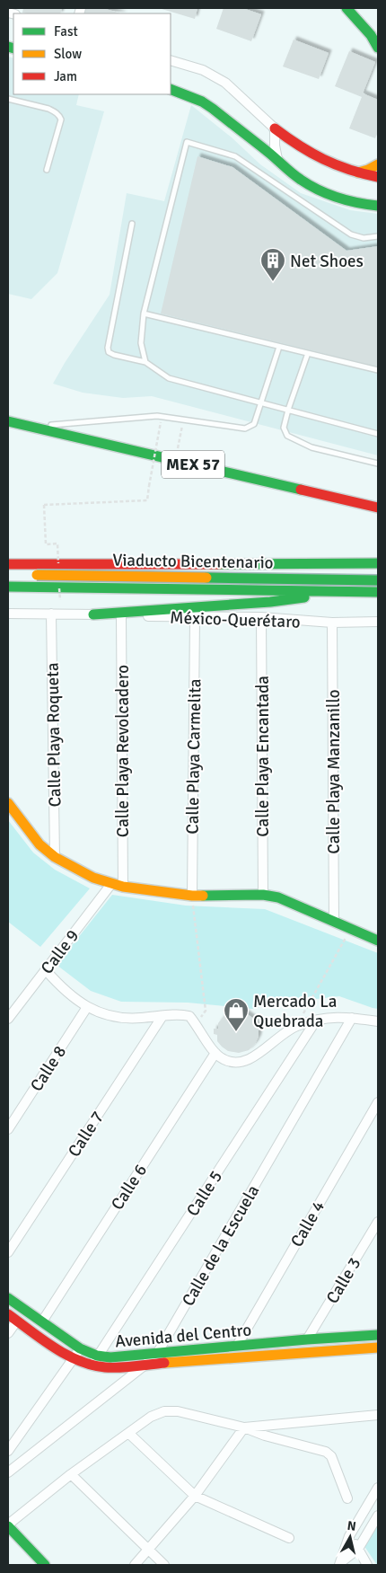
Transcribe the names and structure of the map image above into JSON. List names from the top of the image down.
{
  "streets": {
    "main road": ["MEX 57", "Viaducto Bicentenario", "Avenida del Centro"],
    "street": [
      "México-Querétaro",
      "Calle Playa Roqueta",
      "Calle Playa Revolcadero",
      "Calle Playa Carmelita",
      "Calle Playa Encantada",
      "Calle Playa Manzanillo",
      "Calle 9",
      "Calle 8",
      "Calle 7",
      "Calle 6",
      "Calle 5",
      "Calle 4",
      "Calle de la Escuela",
      "Calle 3"
    ]
  },
  "crossings": [
    ["México-Querétaro", "Calle Playa Roqueta"],
    ["México-Querétaro", "Calle Playa Revolcadero"],
    ["México-Querétaro", "Calle Playa Carmelita"],
    ["México-Querétaro", "Calle Playa Encantada"],
    ["México-Querétaro", "Calle Playa Manzanillo"],
    ["Calle 6", "Avenida del Centro"],
    ["Calle 5", "Avenida del Centro"],
    ["Calle 4", "Avenida del Centro"],
    ["Calle de la Escuela", "Avenida del Centro"],
    ["Calle 3", "Avenida del Centro"]
  ],
  "places": {
    "building": ["Net Shoes"],
    "shop": ["Mercado La Quebrada"]
  },
  "legend": ["Fast", "Slow", "Jam"],
  "north": "top"
}
